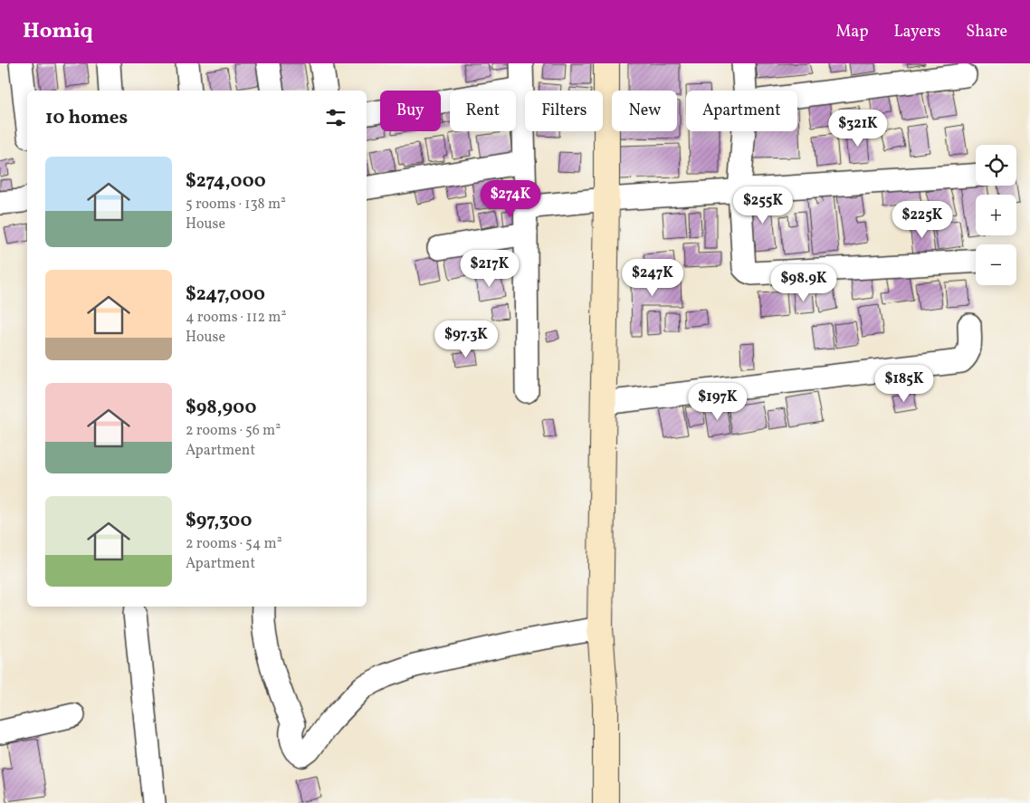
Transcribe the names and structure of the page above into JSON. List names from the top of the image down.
{
  "page": {
    "header": "Homiq",
    "nav": ["Map", "Layers", "Share"],
    "chip": [
      "Buy",
      "Rent",
      "Filters",
      "New",
      "Apartment"
    ],
    "heading": "10 homes",
    "price": [
      "$321K",
      "$274K",
      "$255K",
      "$225K",
      "$217K",
      "$247K",
      "$98.9K",
      "$97.3K",
      "$185K",
      "$197K"
    ],
    "map_buttons": ["+", "−"],
    "list": [
      {
        "name": "$274,000",
        "note": "5 rooms · 138 m² · House"
      },
      {
        "name": "$247,000",
        "note": "4 rooms · 112 m² · House"
      },
      {
        "name": "$98,900",
        "note": "2 rooms · 56 m² · Apartment"
      },
      {
        "name": "$97,300",
        "note": "2 rooms · 54 m² · Apartment"
      }
    ]
  }
}
